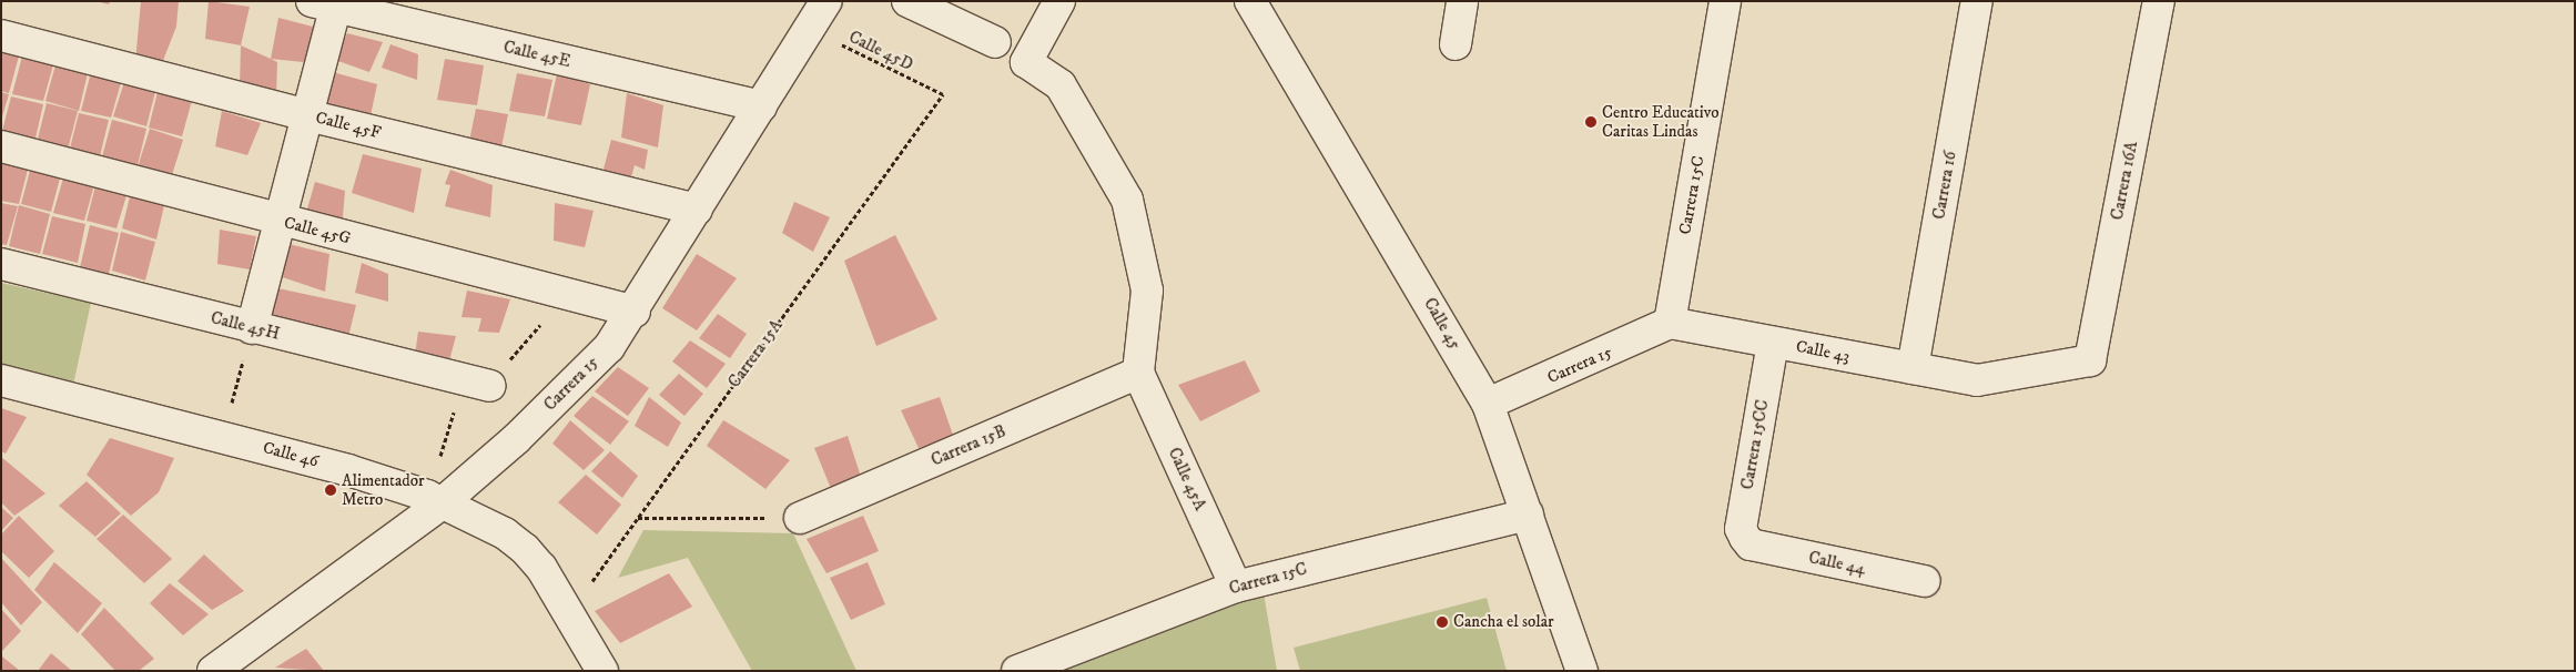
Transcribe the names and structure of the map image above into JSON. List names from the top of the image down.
{
  "streets": {
    "street": [
      "Calle 45E",
      "Calle 45F",
      "Carrera 16A",
      "Carrera 16",
      "Carrera 15C",
      "Calle 45G",
      "Calle 45",
      "Calle 45H",
      "Calle 43",
      "Carrera 15",
      "Carrera 15CC",
      "Carrera 15B",
      "Calle 46",
      "Calle 45A",
      "Calle 44"
    ],
    "path": ["Calle 45D", "Carrera 15A"]
  },
  "crossings": [
    ["Calle 45D", "Carrera 15A"],
    ["Calle 45D", "Carrera 15"],
    ["Calle 45E", "Carrera 15"],
    ["Calle 45F", "Carrera 15"],
    ["Carrera 16A", "Calle 43"],
    ["Carrera 16", "Calle 43"],
    ["Carrera 15C", "Calle 45"],
    ["Carrera 15C", "Calle 43"],
    ["Carrera 15C", "Carrera 15"],
    ["Carrera 15C", "Calle 45A"],
    ["Calle 45G", "Carrera 15"],
    ["Calle 45", "Carrera 15"],
    ["Calle 43", "Carrera 15"],
    ["Calle 43", "Carrera 15CC"],
    ["Carrera 15A", "Calle 46"],
    ["Carrera 15", "Calle 46"],
    ["Carrera 15CC", "Calle 44"],
    ["Carrera 15B", "Calle 45A"]
  ],
  "places": ["Centro Educativo Caritas Lindas", "Alimentador Metro", "Cancha el solar"]
}
